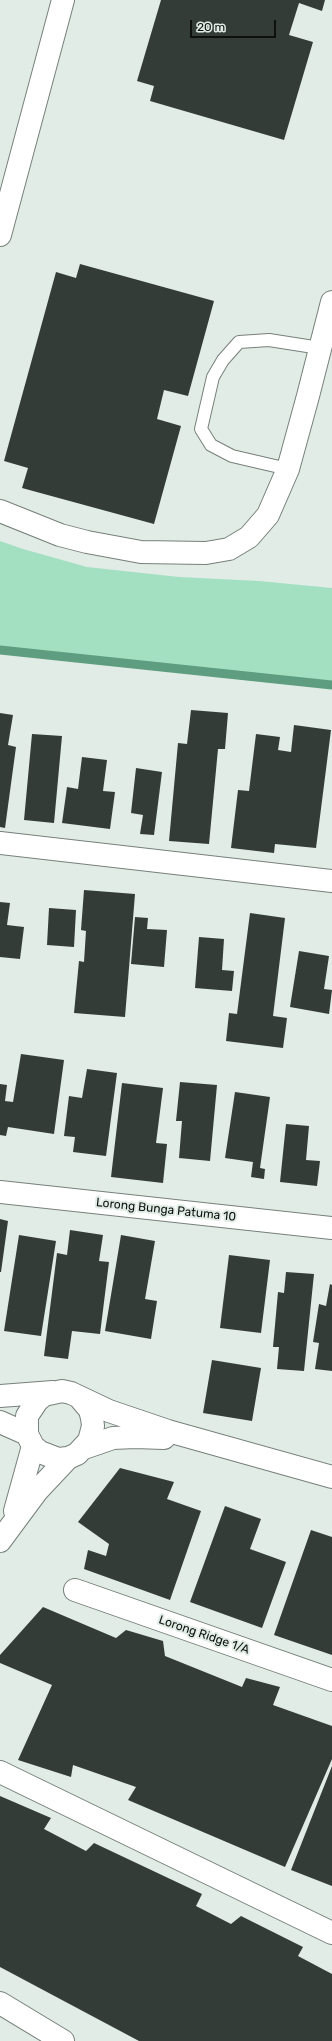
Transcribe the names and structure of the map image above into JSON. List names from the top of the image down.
{
  "streets": {
    "street": ["Lorong Bunga Patuma 10", "Lorong Ridge 1/A"]
  },
  "scale_bar": "20 m"
}
